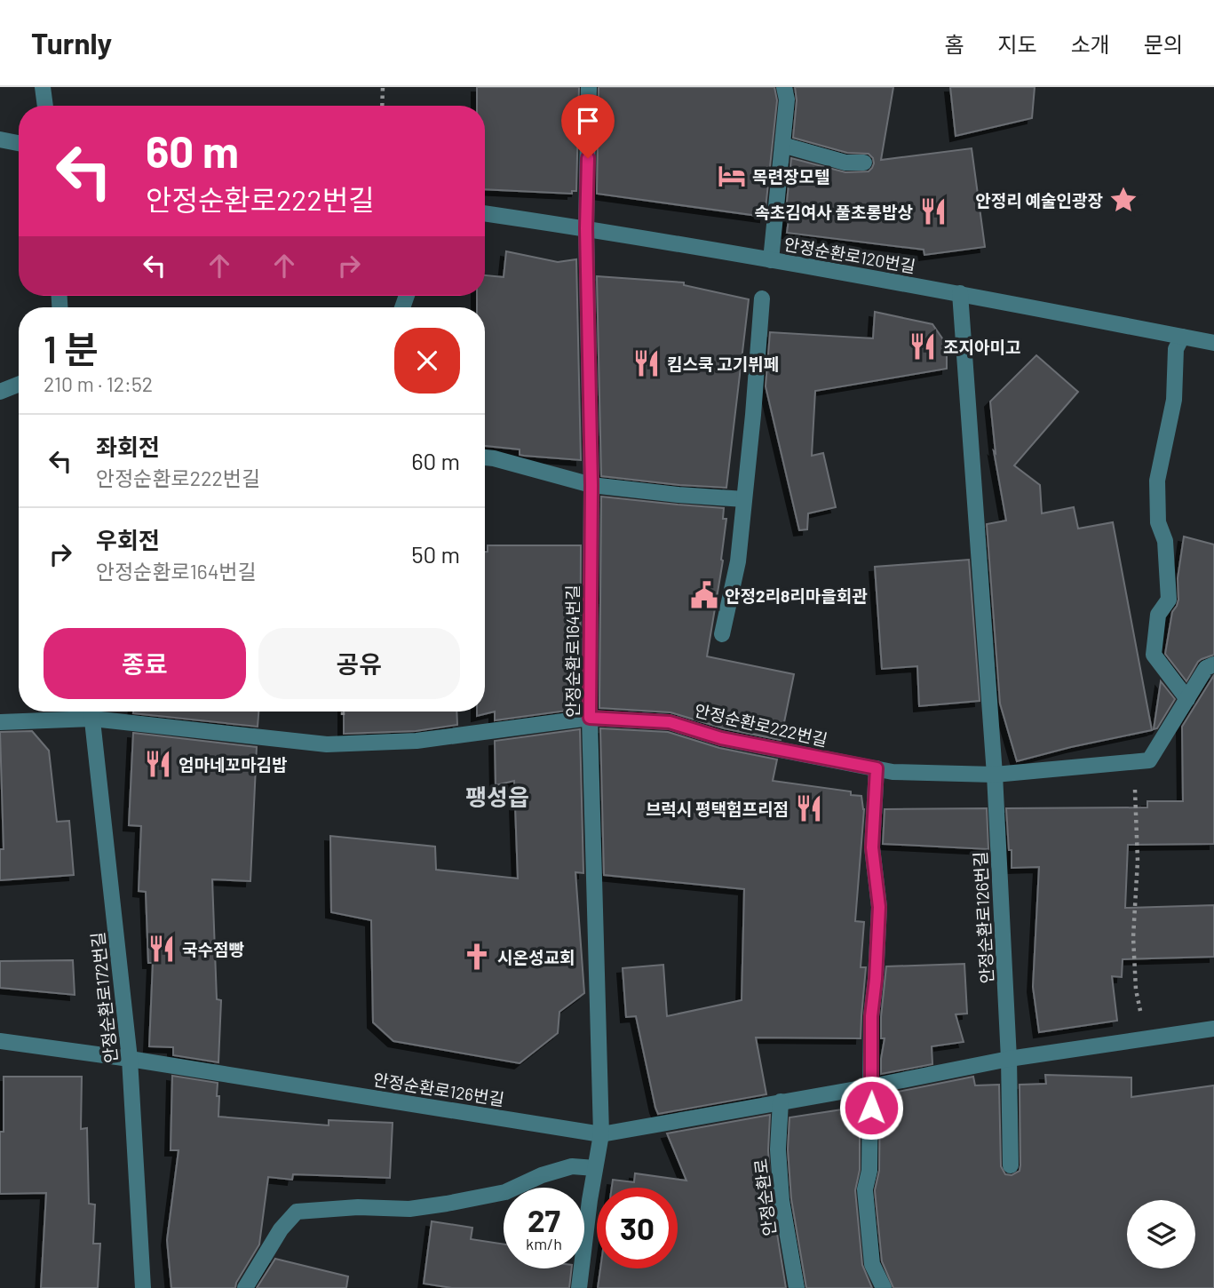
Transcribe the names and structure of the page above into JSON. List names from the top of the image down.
{
  "streets": {
    "street": [
      "안정순환로120번길",
      "안정순환로164번길",
      "안정순환로222번길",
      "안정순환로126번길",
      "안정순환로172번길",
      "안정순환로"
    ]
  },
  "crossings": [
    ["안정순환로120번길", "안정순환로164번길"],
    ["안정순환로164번길", "안정순환로222번길"],
    ["안정순환로164번길", "안정순환로126번길"],
    ["안정순환로222번길", "안정순환로126번길"],
    ["안정순환로222번길", "안정순환로172번길"],
    ["안정순환로126번길", "안정순환로172번길"],
    ["안정순환로126번길", "안정순환로"]
  ],
  "districts": ["팽성읍"],
  "places": {
    "hotel": ["목련장모텔"],
    "place": ["안정리 예술인광장"],
    "restaurant": [
      "속초김여사 풀초롱밥상",
      "조지아미고",
      "킴스쿡 고기뷔페",
      "엄마네꼬마김밥",
      "브럭시 평택험프리점",
      "국수점빵"
    ],
    "public building": ["안정2리8리마을회관"],
    "church": ["시온성교회"]
  },
  "page": {
    "header": "Turnly",
    "nav": [
      "홈",
      "지도",
      "소개",
      "문의"
    ],
    "turn": ["60 m", "안정순환로222번길"],
    "heading": ["1 분", "210 m · 12:52"],
    "list": [
      {
        "name": "좌회전",
        "note": "안정순환로222번길",
        "value": "60 m"
      },
      {
        "name": "우회전",
        "note": "안정순환로164번길",
        "value": "50 m"
      }
    ],
    "buttons": ["종료", "공유"],
    "speed": "27 km/h",
    "limit": "30"
  }
}
